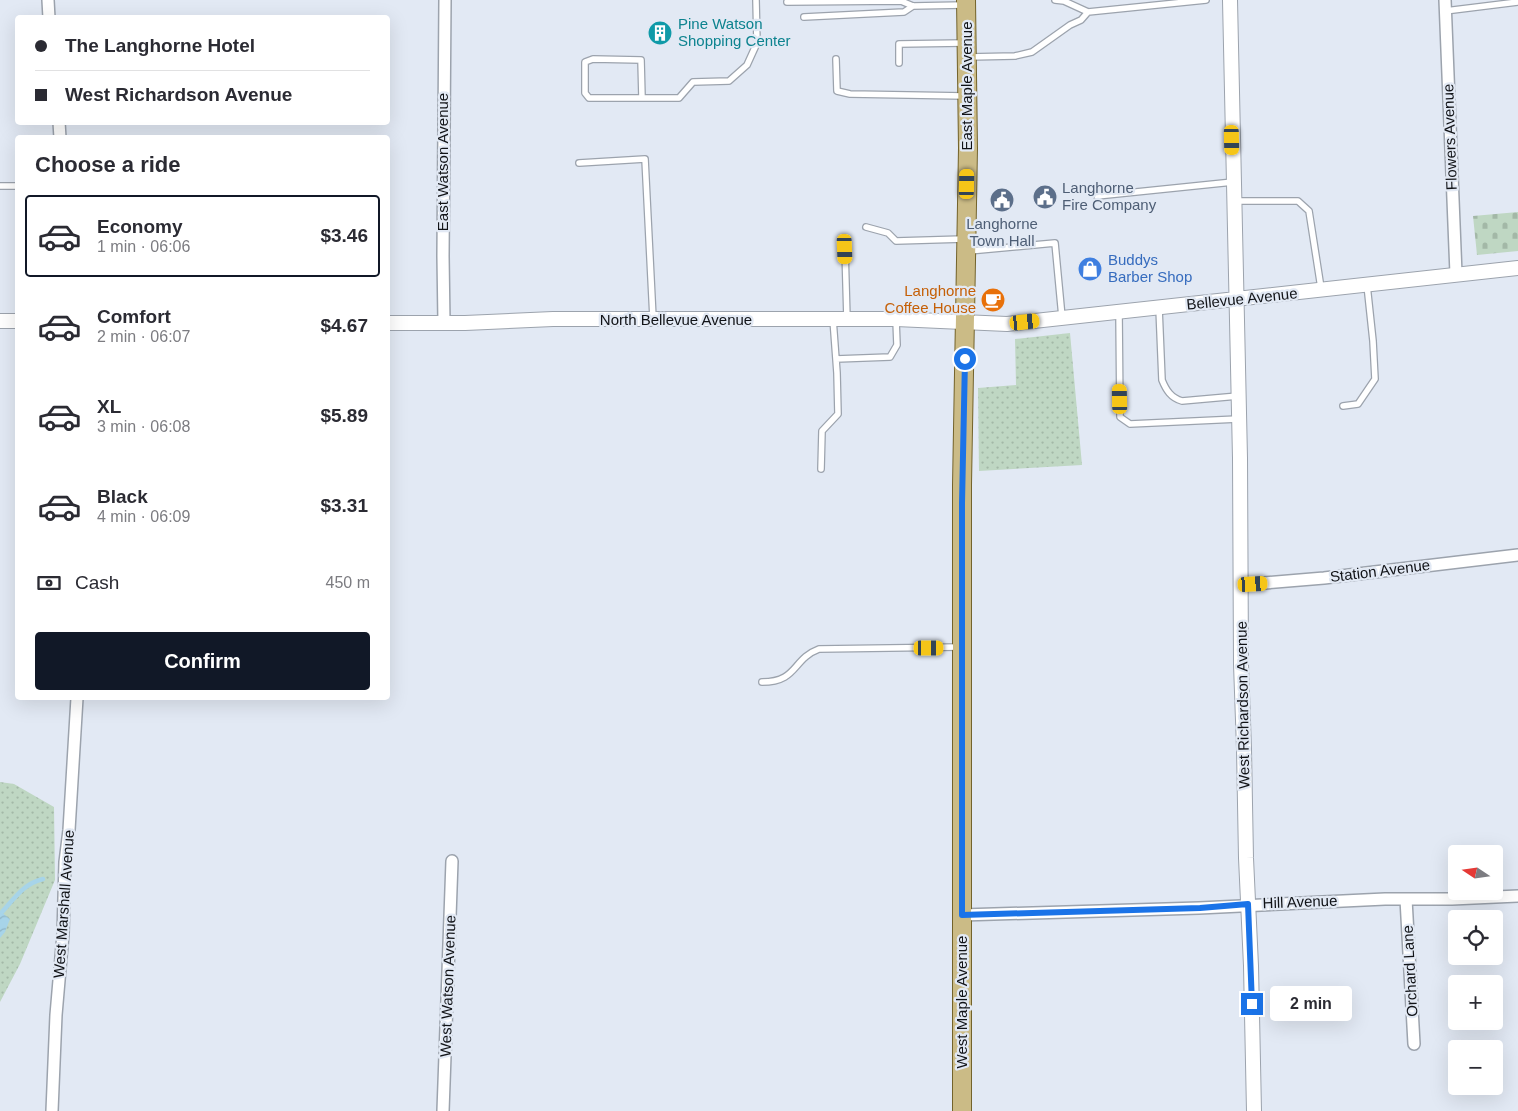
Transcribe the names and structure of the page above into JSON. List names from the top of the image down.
{
  "streets": {
    "main road": ["East Maple Avenue", "West Maple Avenue"],
    "street": [
      "Flowers Avenue",
      "East Watson Avenue",
      "Bellevue Avenue",
      "North Bellevue Avenue",
      "Station Avenue",
      "West Richardson Avenue",
      "Hill Avenue",
      "West Marshall Avenue",
      "Orchard Lane",
      "West Watson Avenue"
    ]
  },
  "crossings": [
    ["East Maple Avenue", "Bellevue Avenue"],
    ["East Maple Avenue", "North Bellevue Avenue"],
    ["East Maple Avenue", "West Maple Avenue"],
    ["Flowers Avenue", "Bellevue Avenue"],
    ["East Watson Avenue", "North Bellevue Avenue"],
    ["Bellevue Avenue", "North Bellevue Avenue"],
    ["Bellevue Avenue", "West Richardson Avenue"],
    ["Bellevue Avenue", "West Maple Avenue"],
    ["North Bellevue Avenue", "West Maple Avenue"],
    ["Station Avenue", "West Richardson Avenue"],
    ["West Richardson Avenue", "Hill Avenue"],
    ["Hill Avenue", "Orchard Lane"],
    ["Hill Avenue", "West Maple Avenue"]
  ],
  "places": {
    "building": ["Pine Watson Shopping Center"],
    "public building": ["Langhorne Fire Company", "Langhorne Town Hall"],
    "shop": ["Buddys Barber Shop"],
    "cafe": ["Langhorne Coffee House"]
  },
  "north": "left",
  "page": {
    "banner": ["The Langhorne Hotel", "West Richardson Avenue"],
    "heading": "Choose a ride",
    "list": [
      {
        "name": "Economy",
        "note": "1 min · 06:06",
        "value": "$3.46"
      },
      {
        "name": "Comfort",
        "note": "2 min · 06:07",
        "value": "$4.67"
      },
      {
        "name": "XL",
        "note": "3 min · 06:08",
        "value": "$5.89"
      },
      {
        "name": "Black",
        "note": "4 min · 06:09",
        "value": "$3.31"
      }
    ],
    "pay": ["Cash", "450 m"],
    "buttons": "Confirm",
    "map_buttons": ["+", "−"],
    "bubble": "2 min"
  }
}
